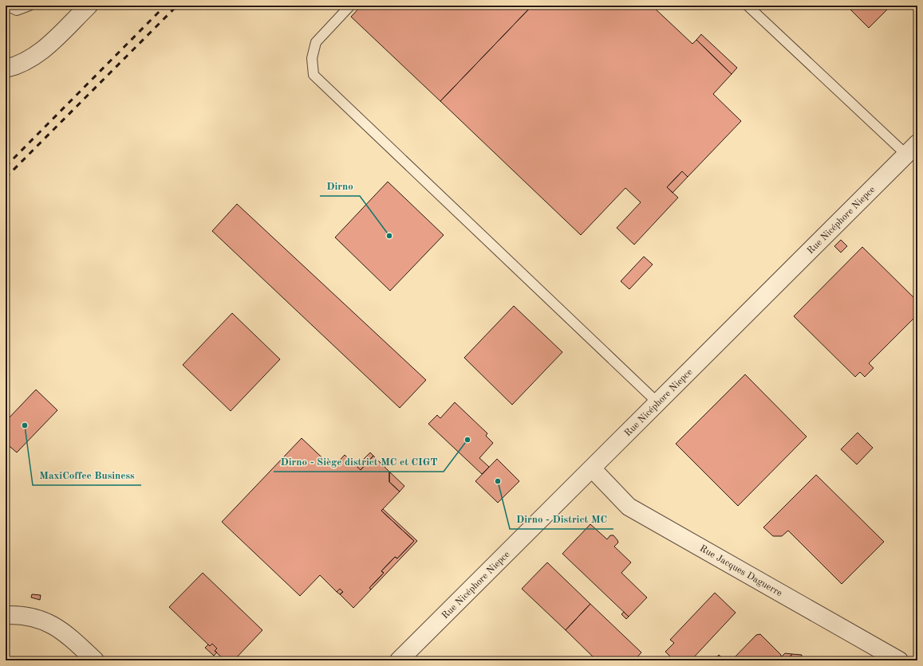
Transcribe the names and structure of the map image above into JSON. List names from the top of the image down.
{
  "streets": {
    "street": ["Rue Nicéphore Niepce", "Rue Jacques Daguerre"]
  },
  "crossings": [
    ["Rue Nicéphore Niepce", "Rue Jacques Daguerre"]
  ],
  "places": [
    "Dirno",
    "MaxiCoffee Business",
    "Dirno - Siège district MC et CIGT",
    "Dirno - District MC"
  ]
}
